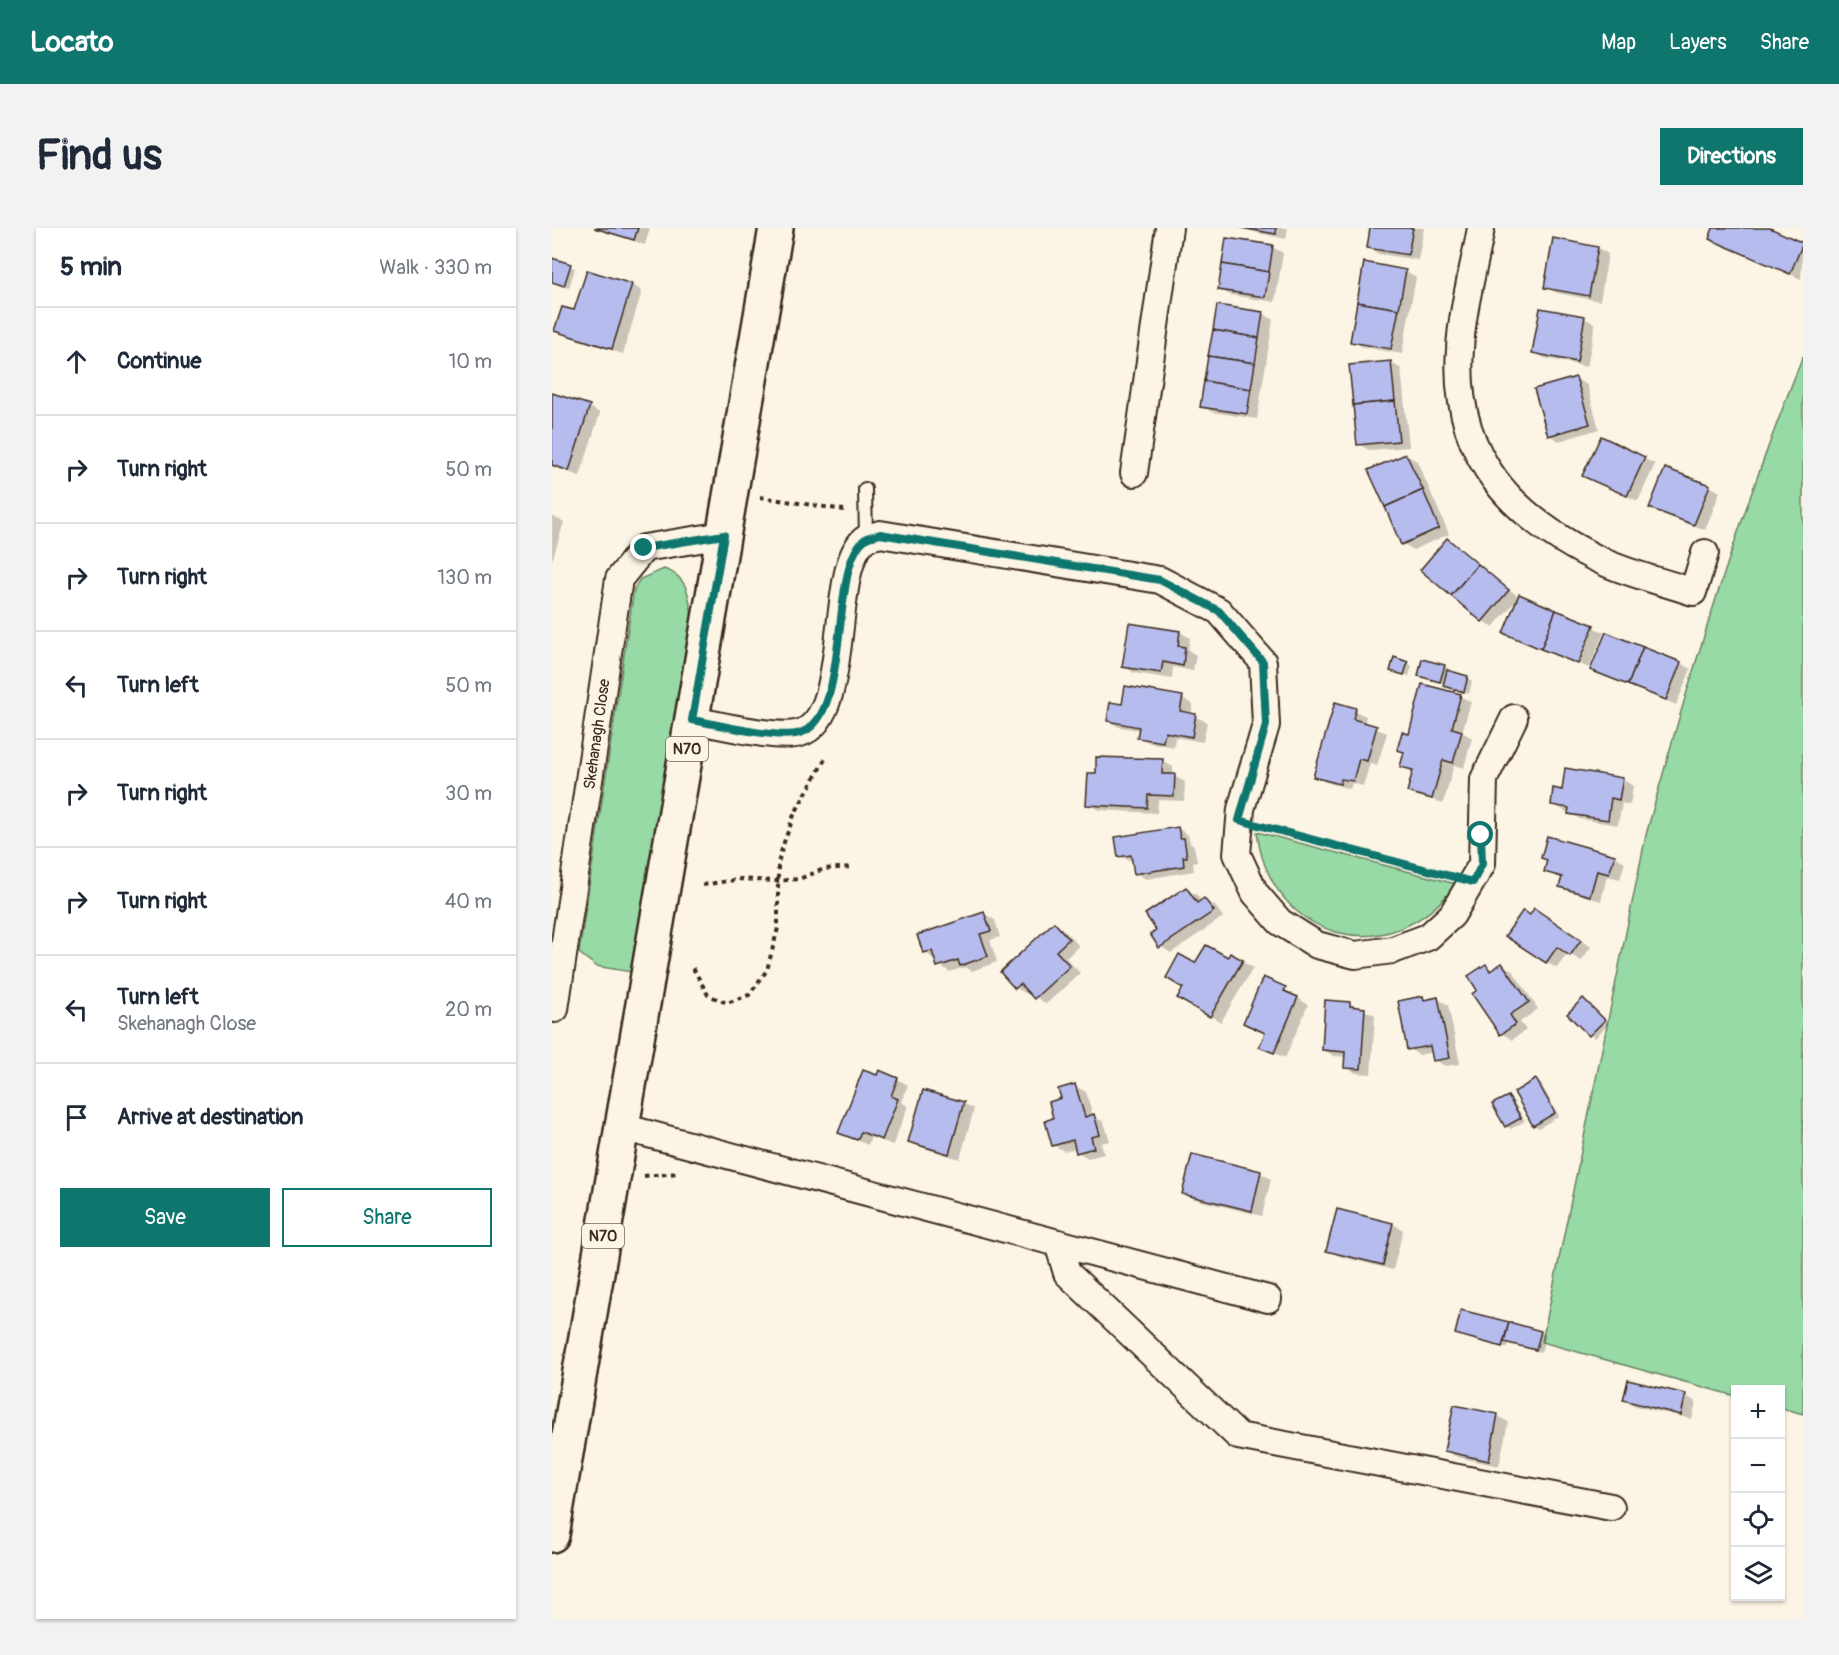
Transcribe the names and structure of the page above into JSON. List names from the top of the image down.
{
  "streets": {
    "main road": ["N70"],
    "street": ["Skehanagh Close"]
  },
  "crossings": [
    ["Skehanagh Close", "N70"]
  ],
  "page": {
    "header": "Locato",
    "nav": ["Map", "Layers", "Share"],
    "buttons": [
      "Directions",
      ["Save", "Share"]
    ],
    "title": "Find us",
    "heading": ["5 min", "Walk · 330 m"],
    "list": [
      ["Continue", "10 m"],
      ["Turn right", "50 m"],
      ["Turn right", "130 m"],
      ["Turn left", "50 m"],
      ["Turn right", "30 m"],
      ["Turn right", "40 m"],
      ["Turn left", "Skehanagh Close", "20 m"],
      "Arrive at destination"
    ],
    "map_buttons": ["+", "−"]
  }
}
